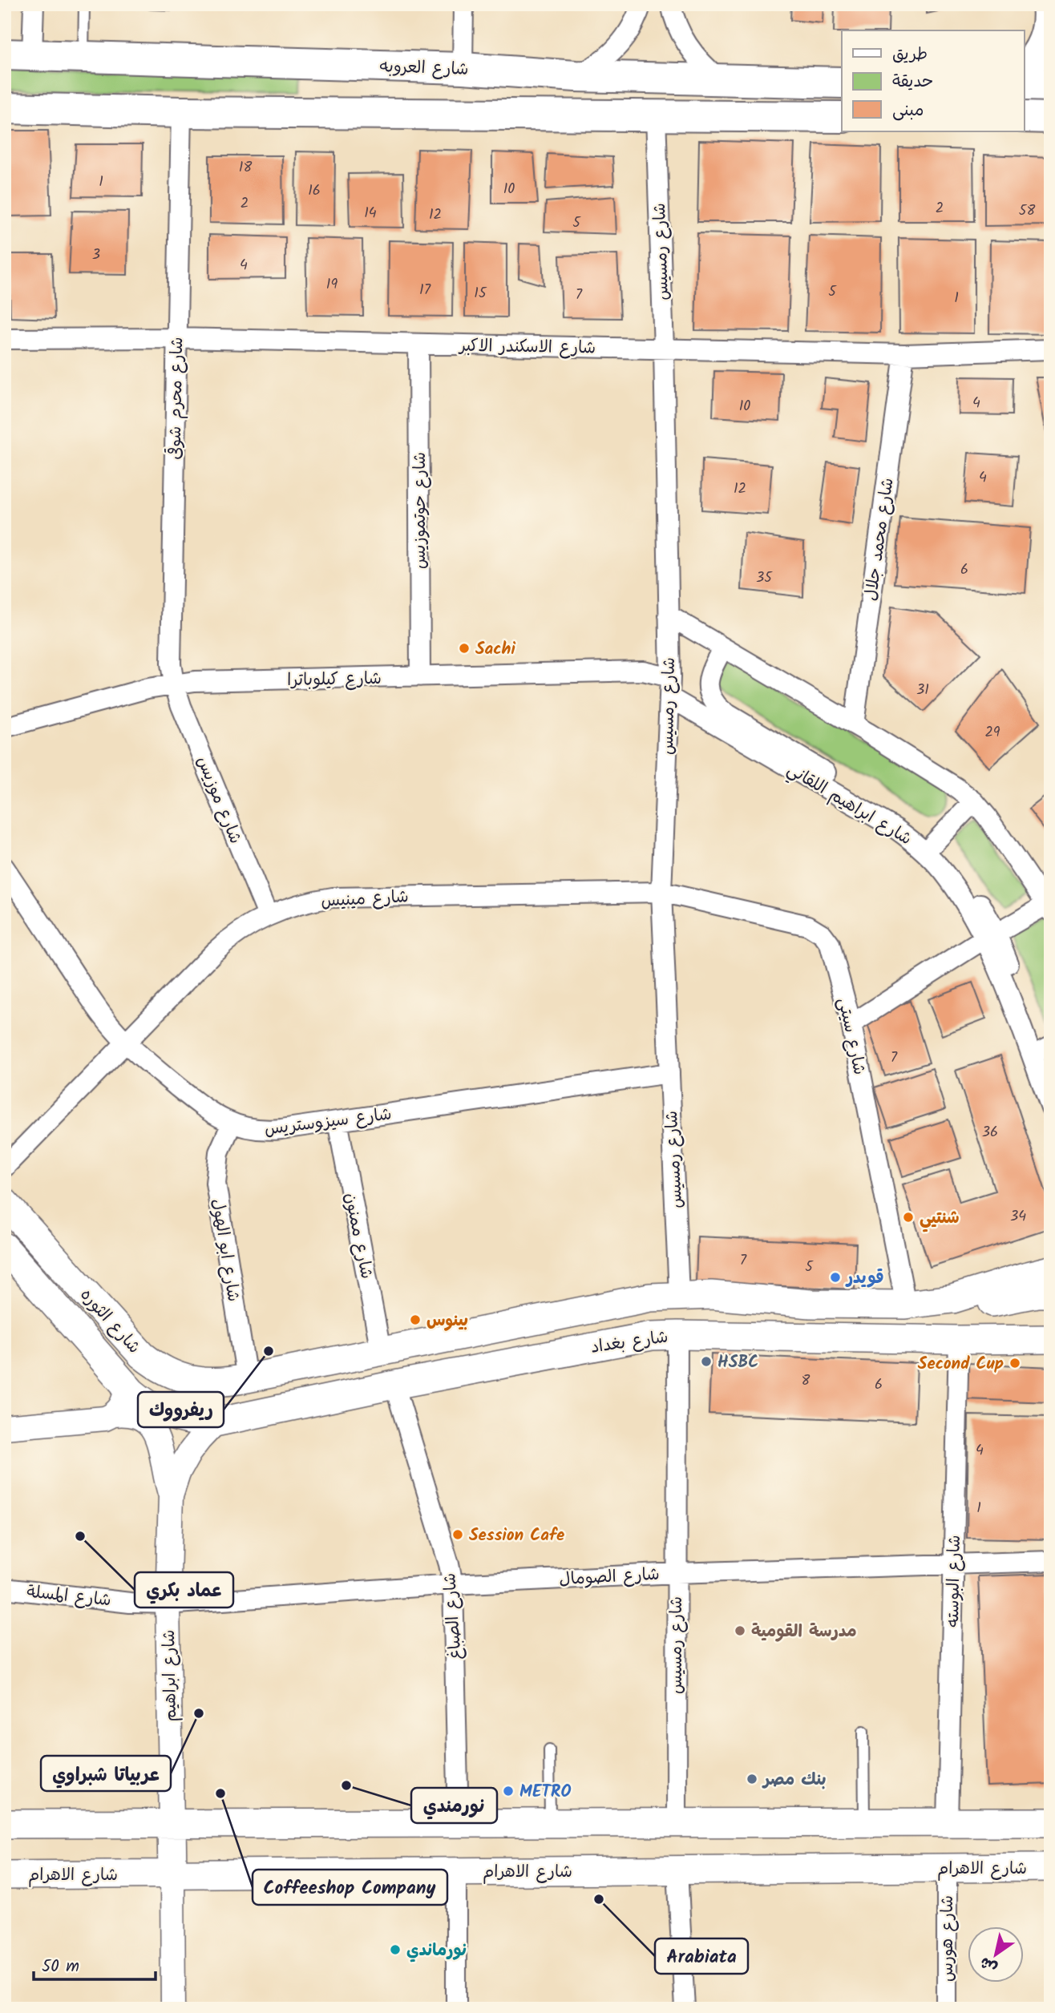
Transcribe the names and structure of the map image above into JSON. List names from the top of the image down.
{
  "streets": {
    "highway": ["شارع العروبه"],
    "main road": ["شارع الثوره", "شارع بغداد", "شارع الاهرام"],
    "street": [
      "شارع رمسيس",
      "شارع الاسكندر الاكبر",
      "شارع محرم شوقى",
      "شارع حوتموزيس",
      "شارع محمد جلال",
      "شارع كيلوباترا",
      "شارع موزيس",
      "شارع ابراهيم اللقاني",
      "شارع مينيس",
      "شارع سيتى",
      "شارع سيزوستريس",
      "شارع ممنون",
      "شارع ابو الهول",
      "شارع الصومال",
      "شارع البوسته",
      "شارع المسلة",
      "شارع الصباغ",
      "شارع ابراهيم",
      "شارع هورس"
    ]
  },
  "crossings": [
    ["شارع رمسيس", "شارع الاسكندر الاكبر"],
    ["شارع رمسيس", "شارع كيلوباترا"],
    ["شارع رمسيس", "شارع ابراهيم اللقاني"],
    ["شارع رمسيس", "شارع مينيس"],
    ["شارع رمسيس", "شارع سيتى"],
    ["شارع رمسيس", "شارع سيزوستريس"],
    ["شارع رمسيس", "شارع بغداد"],
    ["شارع رمسيس", "شارع الصومال"],
    ["شارع الاسكندر الاكبر", "شارع محرم شوقى"],
    ["شارع الاسكندر الاكبر", "شارع حوتموزيس"],
    ["شارع الاسكندر الاكبر", "شارع محمد جلال"],
    ["شارع محرم شوقى", "شارع كيلوباترا"],
    ["شارع محرم شوقى", "شارع موزيس"],
    ["شارع حوتموزيس", "شارع كيلوباترا"],
    ["شارع كيلوباترا", "شارع موزيس"],
    ["شارع موزيس", "شارع مينيس"],
    ["شارع مينيس", "شارع سيتى"],
    ["شارع مينيس", "شارع سيزوستريس"],
    ["شارع سيزوستريس", "شارع ممنون"],
    ["شارع سيزوستريس", "شارع ابو الهول"],
    ["شارع ابو الهول", "شارع الثوره"],
    ["شارع الثوره", "شارع بغداد"],
    ["شارع الثوره", "شارع ابراهيم"],
    ["شارع بغداد", "شارع البوسته"],
    ["شارع بغداد", "شارع الصباغ"],
    ["شارع بغداد", "شارع ابراهيم"],
    ["شارع الصومال", "شارع البوسته"],
    ["شارع الصومال", "شارع المسلة"],
    ["شارع الصومال", "شارع الصباغ"],
    ["شارع الصومال", "شارع ابراهيم"],
    ["شارع المسلة", "شارع ابراهيم"],
    ["شارع الاهرام", "شارع هورس"]
  ],
  "places": [
    "Sachi",
    "شنتيي",
    "قويدر",
    "بينوس",
    "ريفرووك",
    "HSBC",
    "Second Cup",
    "Session Cafe",
    "عماد بكري",
    "مدرسة القومية",
    "عربياتا شبراوي",
    "بنك مصر",
    "نورمندي",
    "METRO",
    "Coffeeshop Company",
    "Arabiata",
    "نورماندي"
  ],
  "house_numbers": [
    "18",
    "1",
    "10",
    "16",
    "2",
    "2",
    "58",
    "14",
    "12",
    "5",
    "3",
    "4",
    "19",
    "17",
    "5",
    "15",
    "7",
    "1",
    "4",
    "10",
    "4",
    "12",
    "6",
    "35",
    "31",
    "29",
    "7",
    "36",
    "34",
    "7",
    "5",
    "8",
    "6",
    "4",
    "1"
  ],
  "legend": ["طريق", "حديقة", "مبنى"],
  "scale_bar": "50 m",
  "north": "bottom left"
}
